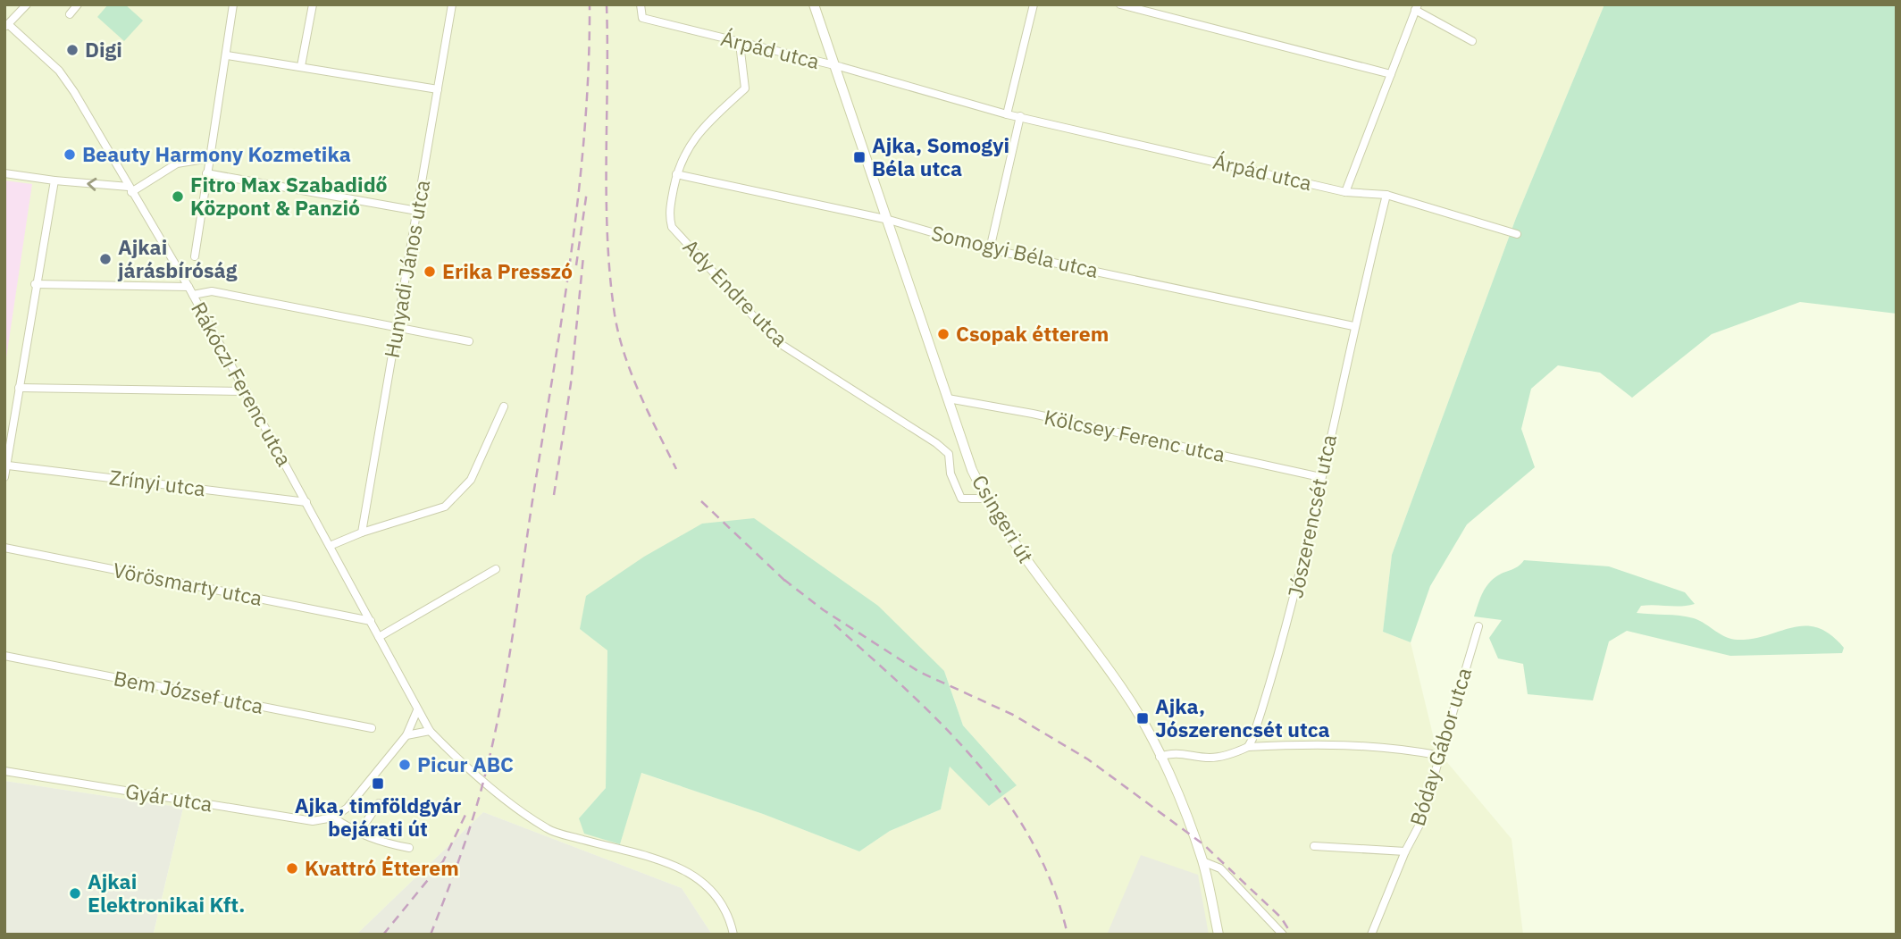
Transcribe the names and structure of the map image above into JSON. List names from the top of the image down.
{
  "streets": {
    "main road": ["Csingeri út"],
    "street": [
      "Árpád utca",
      "Somogyi Béla utca",
      "Hunyadi János utca",
      "Ady Endre utca",
      "Rákóczi Ferenc utca",
      "Kölcsey Ferenc utca",
      "Zrínyi utca",
      "Jószerencsét utca",
      "Vörösmarty utca",
      "Bem József utca",
      "Bóday Gábor utca",
      "Gyár utca"
    ]
  },
  "crossings": [
    ["Árpád utca", "Ady Endre utca"],
    ["Árpád utca", "Jószerencsét utca"],
    ["Árpád utca", "Csingeri út"],
    ["Somogyi Béla utca", "Ady Endre utca"],
    ["Somogyi Béla utca", "Jószerencsét utca"],
    ["Somogyi Béla utca", "Csingeri út"],
    ["Ady Endre utca", "Csingeri út"],
    ["Rákóczi Ferenc utca", "Zrínyi utca"],
    ["Rákóczi Ferenc utca", "Vörösmarty utca"],
    ["Kölcsey Ferenc utca", "Jószerencsét utca"],
    ["Kölcsey Ferenc utca", "Csingeri út"]
  ],
  "places": {
    "other": [
      "Digi",
      "Beauty Harmony Kozmetika",
      "Fitro Max Szabadidő Központ & Panzió",
      "Ajkai járásbíróság",
      "Erika Presszó",
      "Csopak étterem",
      "Picur ABC",
      "Kvattró Étterem",
      "Ajkai Elektronikai Kft."
    ],
    "transit": ["Ajka, Somogyi Béla utca", "Ajka, Jószerencsét utca", "Ajka, timföldgyár bejárati út"]
  }
}
